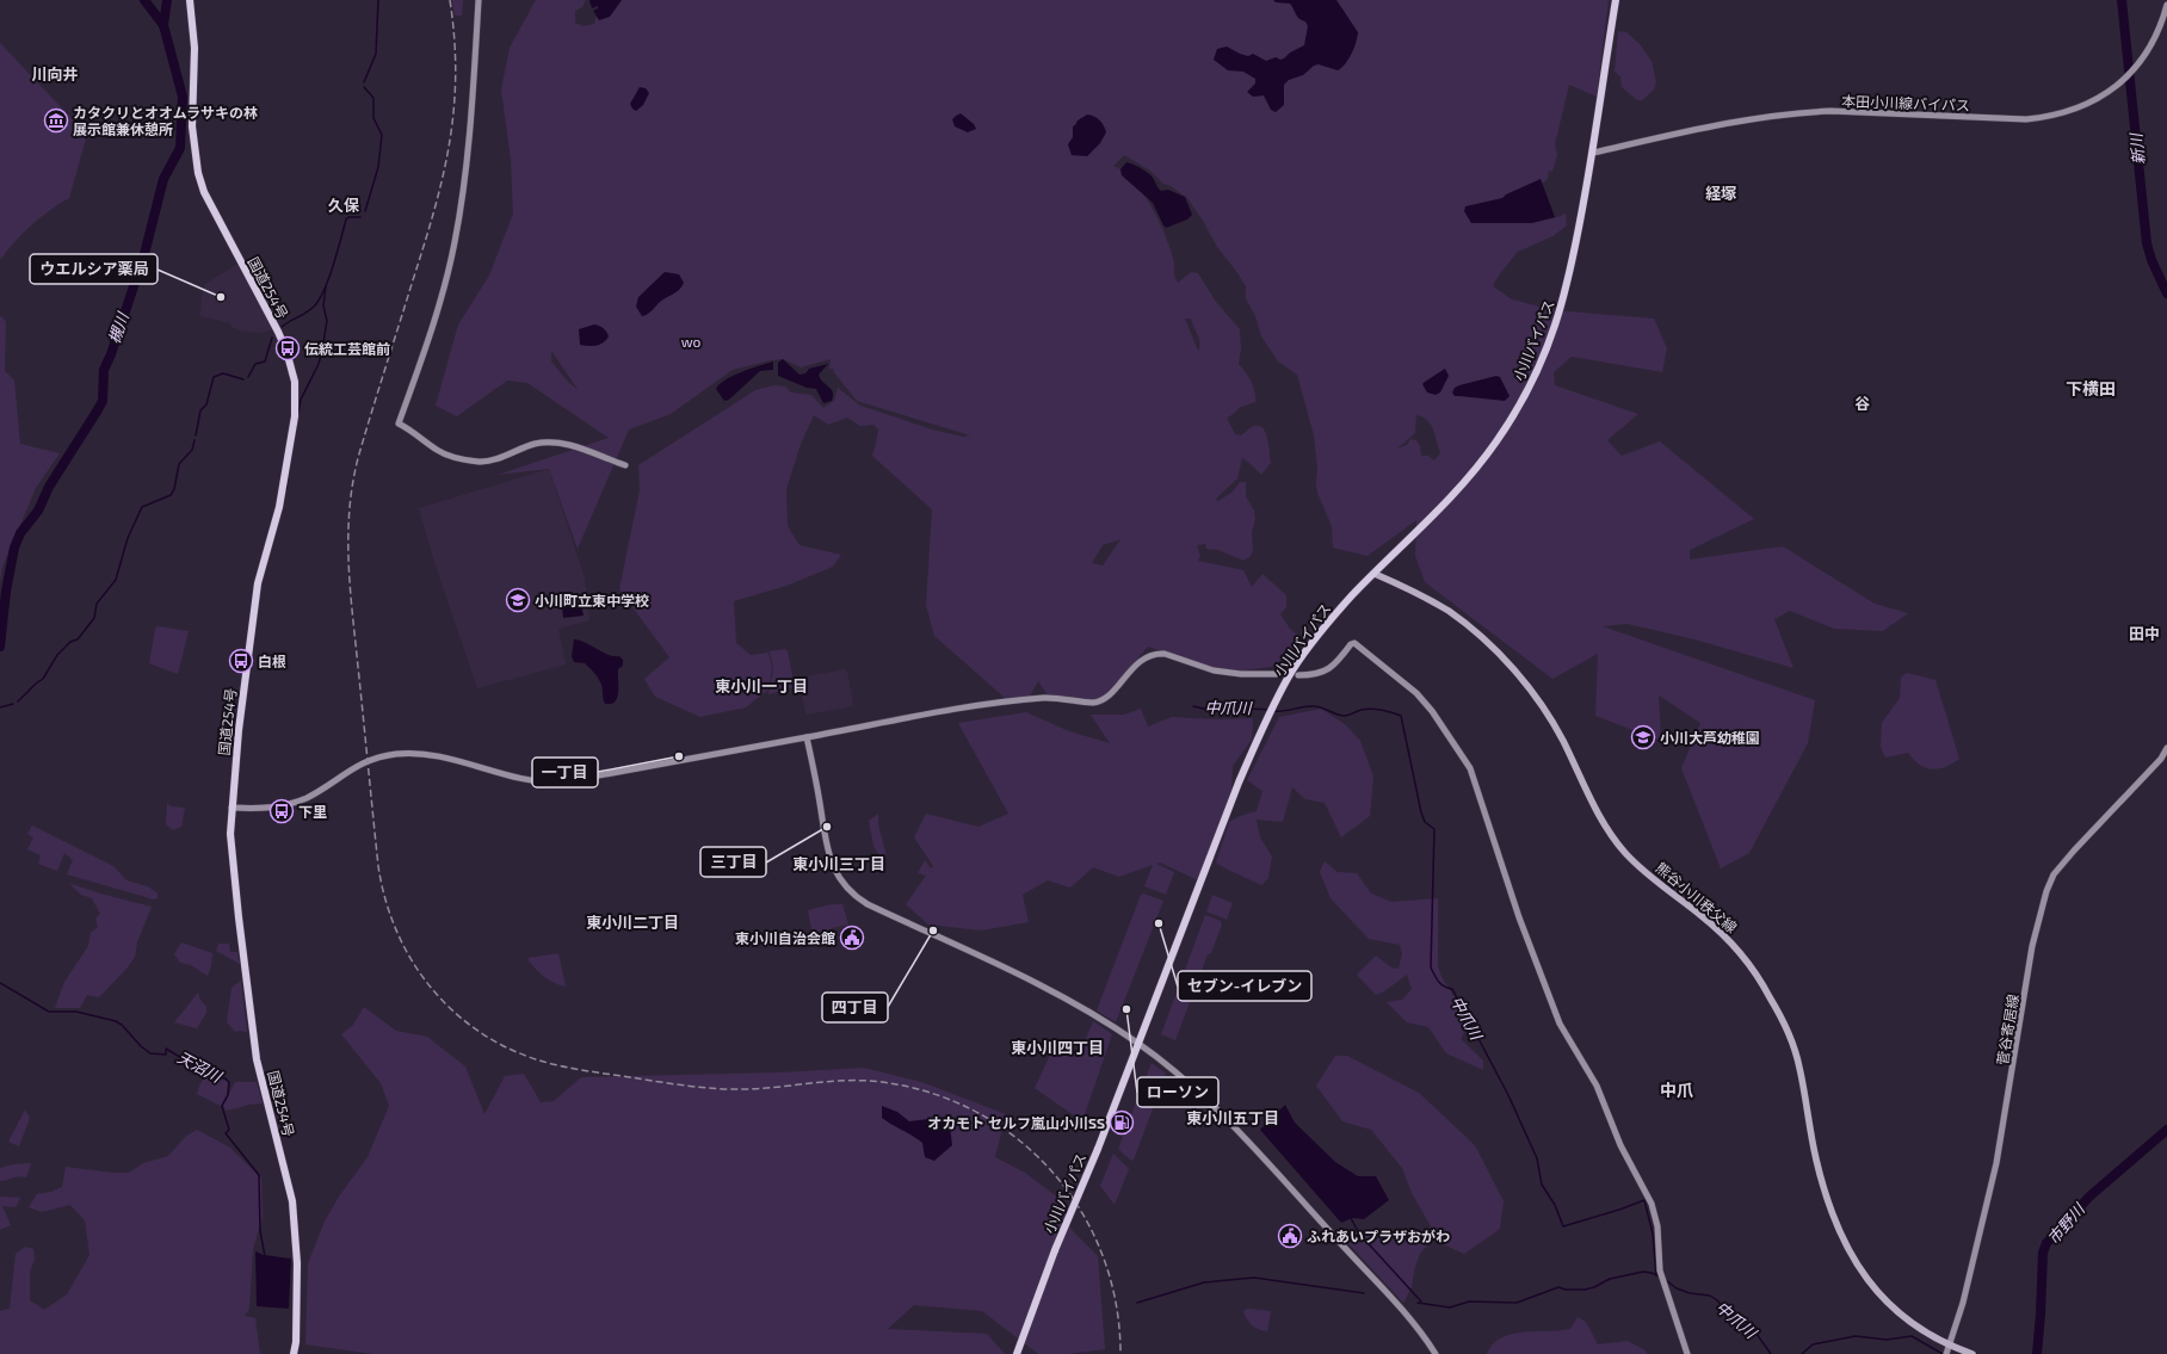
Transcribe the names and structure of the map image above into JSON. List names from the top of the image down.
{
  "streets": {
    "highway": ["国道254号", "小川バイパス"],
    "main road": ["熊谷小川秩父線"],
    "street": ["本田小川線バイパス", "菅谷寄居線"]
  },
  "crossings": [
    ["本田小川線バイパス", "小川バイパス"],
    ["小川バイパス", "熊谷小川秩父線"],
    ["熊谷小川秩父線", "菅谷寄居線"]
  ],
  "districts": [
    "川向井",
    "経塚",
    "久保",
    "下横田",
    "谷",
    "田中",
    "東小川一丁目",
    "東小川三丁目",
    "東小川二丁目",
    "東小川四丁目",
    "中爪",
    "東小川五丁目"
  ],
  "water": [
    "新川",
    "槻川",
    "中爪川",
    "天沼川",
    "市野川"
  ],
  "parks": ["wo"],
  "places": {
    "museum": ["カタクリとオオムラサキの林 展示館兼休憩所"],
    "other": [
      "ウエルシア薬局",
      "一丁目",
      "三丁目",
      "セブン-イレブン",
      "四丁目",
      "ローソン"
    ],
    "bus stop": ["伝統工芸館前", "白根", "下里"],
    "school or university": ["小川町立東中学校", "小川大芦幼稚園"],
    "public building": ["東小川自治会館", "ふれあいプラザおがわ"],
    "fuel station": ["オカモト セルフ嵐山小川SS"]
  }
}
